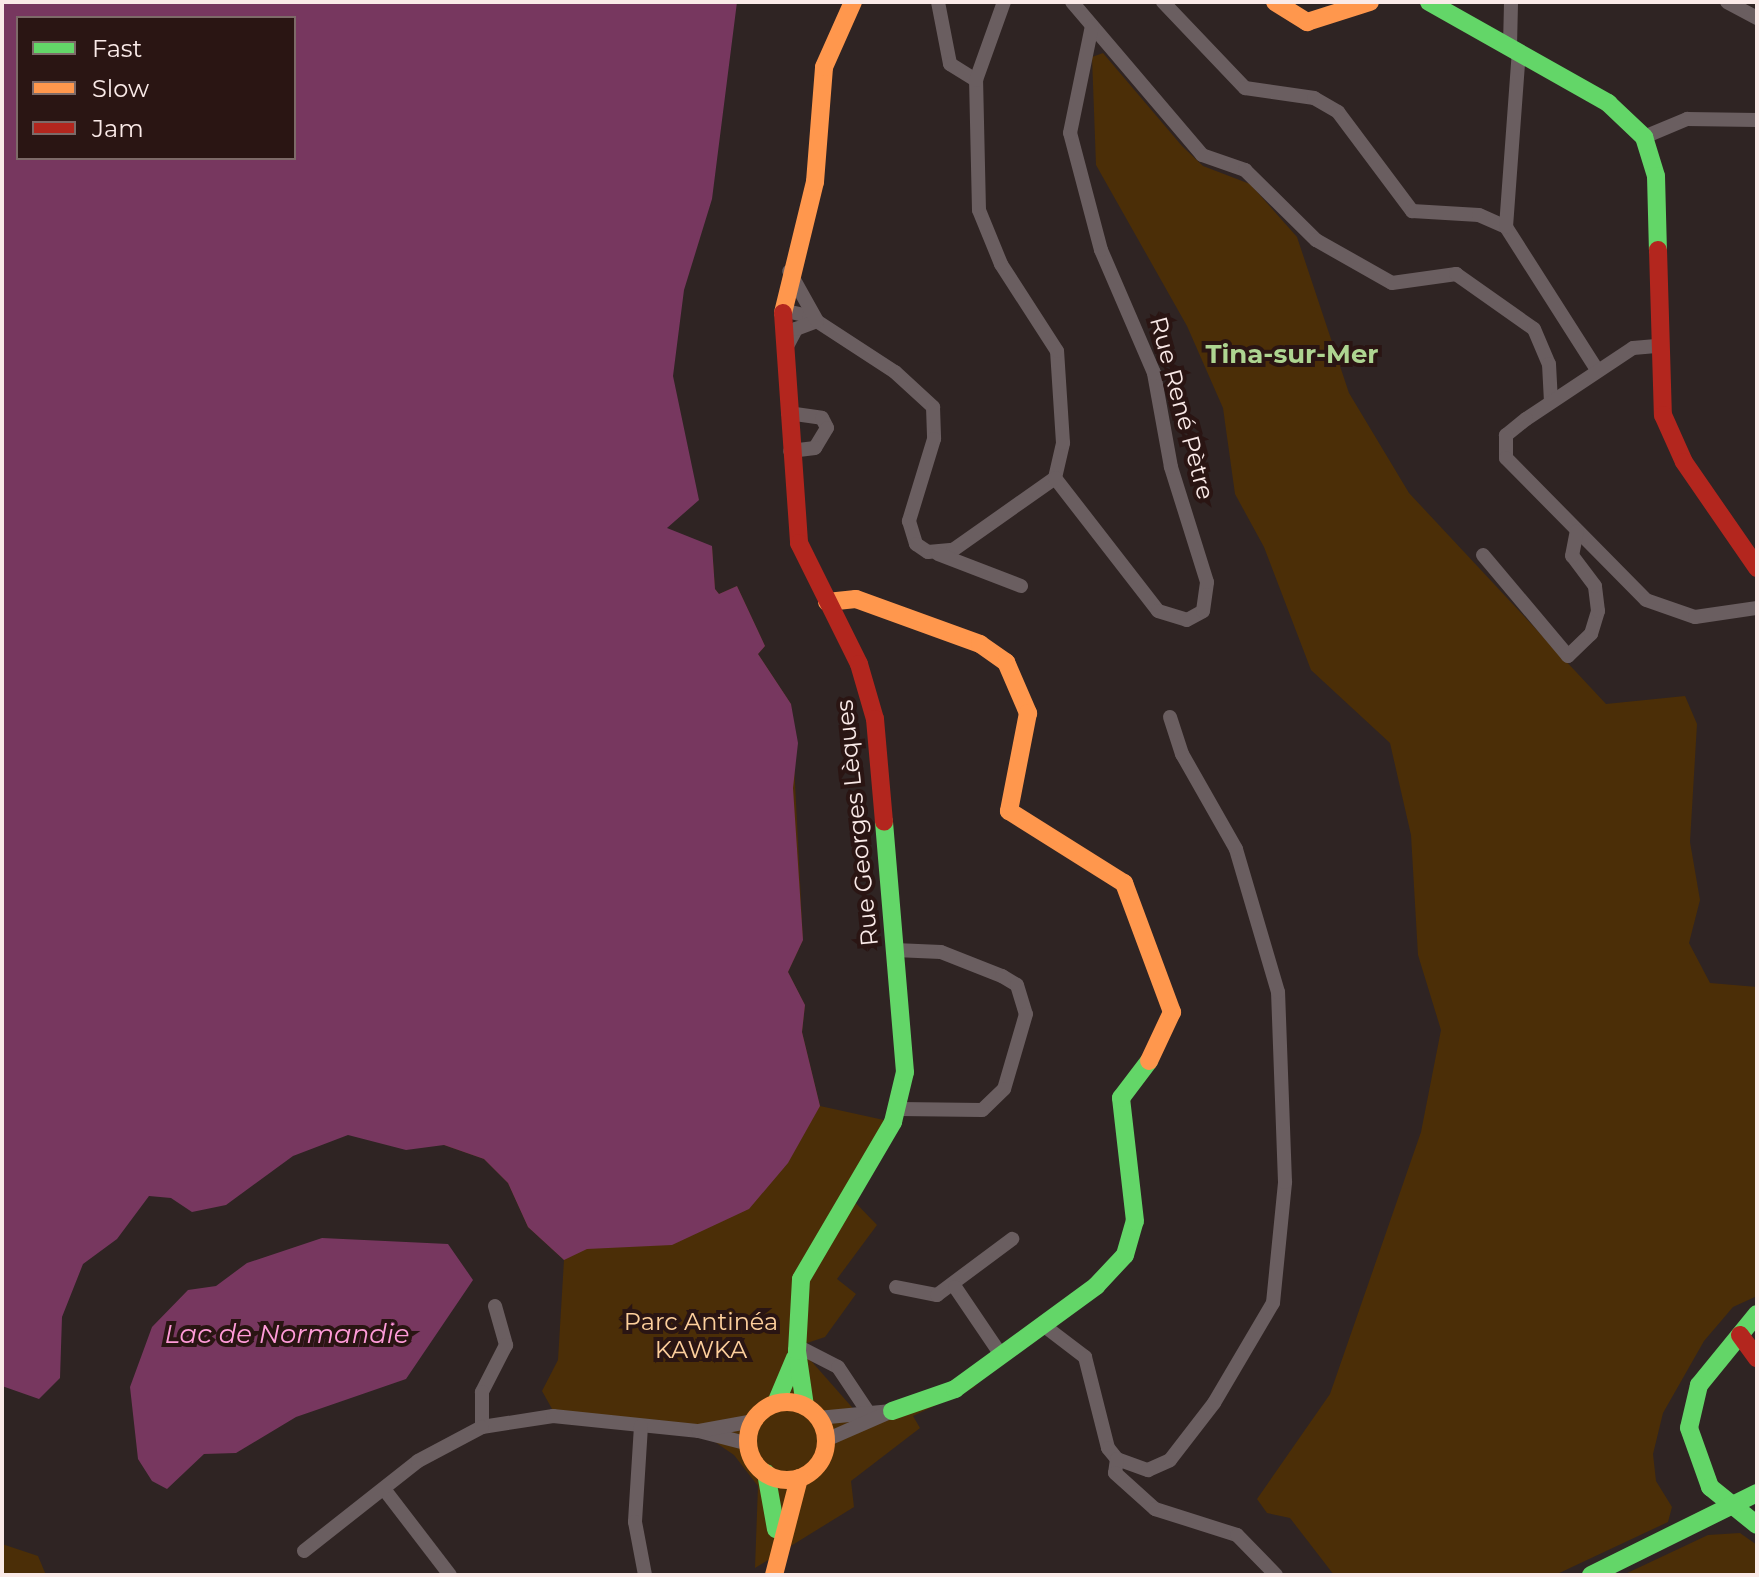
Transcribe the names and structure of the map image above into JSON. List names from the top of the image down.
{
  "streets": {
    "main road": ["Rue Georges Lèques"],
    "street": ["Rue René Pètre"]
  },
  "districts": ["Tina-sur-Mer"],
  "water": ["Lac de Normandie"],
  "parks": ["Parc Antinéa KAWKA"],
  "legend": ["Fast", "Slow", "Jam"]
}
